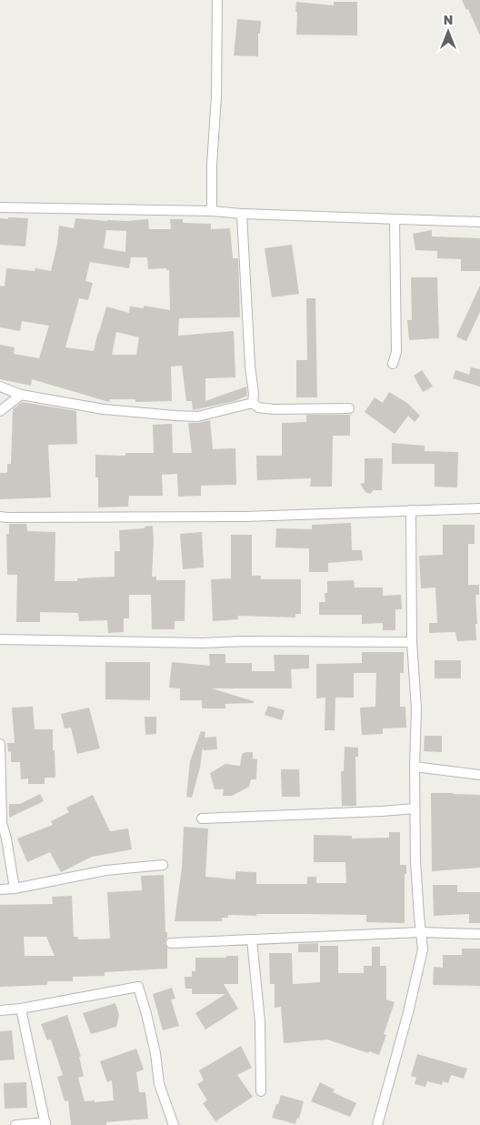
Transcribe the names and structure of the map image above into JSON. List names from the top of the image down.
{
  "north": "top"
}
